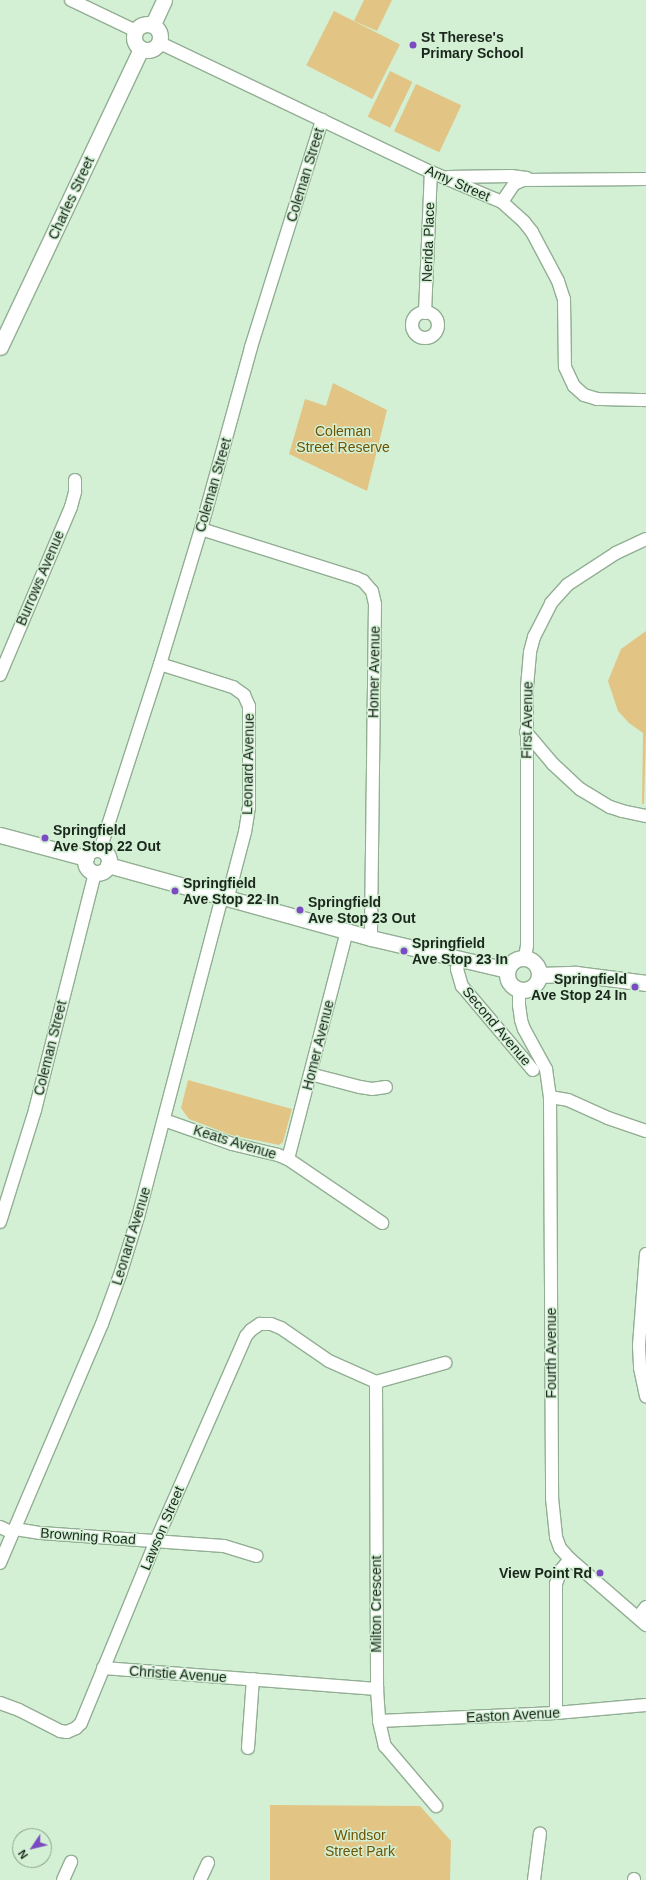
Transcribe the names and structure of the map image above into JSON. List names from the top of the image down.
{
  "streets": {
    "street": [
      "Coleman Street",
      "Amy Street",
      "Charles Street",
      "Nerida Place",
      "Burrows Avenue",
      "Homer Avenue",
      "First Avenue",
      "Leonard Avenue",
      "Second Avenue",
      "Keats Avenue",
      "Fourth Avenue",
      "Lawson Street",
      "Browning Road",
      "Milton Crescent",
      "Christie Avenue",
      "Easton Avenue"
    ]
  },
  "crossings": [
    ["Coleman Street", "Amy Street"],
    ["Coleman Street", "Homer Avenue"],
    ["Coleman Street", "Leonard Avenue"],
    ["Amy Street", "Charles Street"],
    ["Amy Street", "Nerida Place"],
    ["Homer Avenue", "Keats Avenue"],
    ["First Avenue", "Fourth Avenue"],
    ["Leonard Avenue", "Keats Avenue"],
    ["Leonard Avenue", "Browning Road"],
    ["Lawson Street", "Browning Road"],
    ["Lawson Street", "Milton Crescent"],
    ["Lawson Street", "Christie Avenue"],
    ["Milton Crescent", "Christie Avenue"],
    ["Milton Crescent", "Easton Avenue"]
  ],
  "parks": ["Coleman Street Reserve", "Windsor Street Park"],
  "places": [
    "St Therese's Primary School",
    "Springfield Ave Stop 22 Out",
    "Springfield Ave Stop 22 In",
    "Springfield Ave Stop 23 Out",
    "Springfield Ave Stop 23 In",
    "Springfield Ave Stop 24 In",
    "View Point Rd"
  ],
  "north": "bottom left"
}
